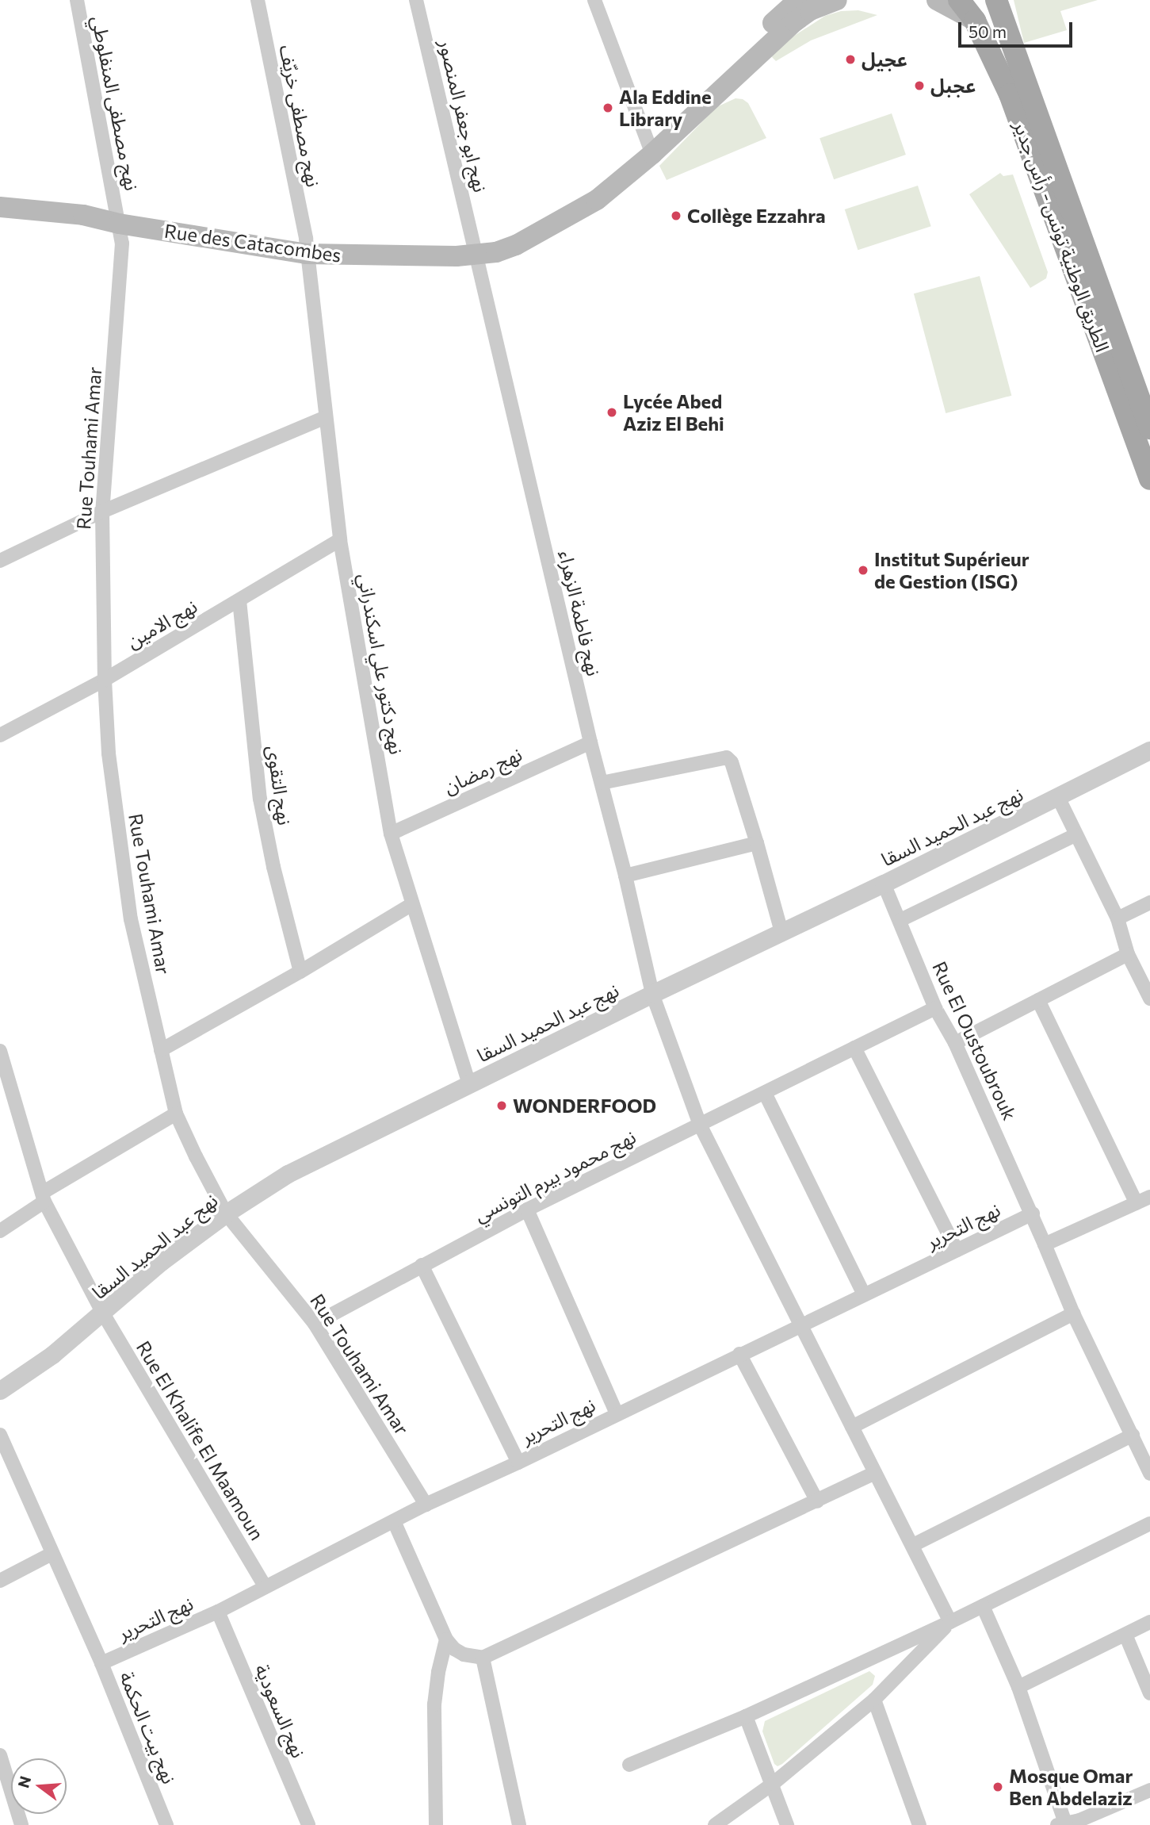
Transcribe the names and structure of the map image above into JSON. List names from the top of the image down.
{
  "streets": {
    "main road": ["الطريق الوطنية تونس - رأس جدير", "Rue des Catacombes"],
    "street": [
      "نهج مصطفى المنفلوطي",
      "نهج مصطفى خريّف",
      "نهج ابو جعفر المنصور",
      "Rue Touhami Amar",
      "نهج فاطمة الزهراء",
      "نهج الامين",
      "نهج دكتور علي اسكندراني",
      "نهج رمضان",
      "نهج التقوى",
      "نهج عبد الحميد السقا",
      "Rue El Oustoubrouk",
      "نهج محمود بيرم التونسي",
      "نهج التحرير",
      "Rue El Khalife El Maamoun",
      "نهج السعودية",
      "نهج بيت الحكمة"
    ]
  },
  "crossings": [
    ["نهج مصطفى المنفلوطي", "Rue des Catacombes"],
    ["نهج مصطفى المنفلوطي", "Rue Touhami Amar"],
    ["نهج مصطفى خريّف", "Rue des Catacombes"],
    ["نهج مصطفى خريّف", "نهج دكتور علي اسكندراني"],
    ["نهج ابو جعفر المنصور", "Rue des Catacombes"],
    ["نهج ابو جعفر المنصور", "نهج فاطمة الزهراء"],
    ["Rue des Catacombes", "Rue Touhami Amar"],
    ["Rue des Catacombes", "نهج فاطمة الزهراء"],
    ["Rue des Catacombes", "نهج دكتور علي اسكندراني"],
    ["Rue Touhami Amar", "نهج الامين"],
    ["Rue Touhami Amar", "نهج عبد الحميد السقا"],
    ["Rue Touhami Amar", "نهج محمود بيرم التونسي"],
    ["Rue Touhami Amar", "نهج التحرير"],
    ["نهج فاطمة الزهراء", "نهج رمضان"],
    ["نهج فاطمة الزهراء", "نهج عبد الحميد السقا"],
    ["نهج فاطمة الزهراء", "نهج محمود بيرم التونسي"],
    ["نهج فاطمة الزهراء", "نهج التحرير"],
    ["نهج الامين", "نهج دكتور علي اسكندراني"],
    ["نهج الامين", "نهج التقوى"],
    ["نهج دكتور علي اسكندراني", "نهج رمضان"],
    ["نهج دكتور علي اسكندراني", "نهج عبد الحميد السقا"],
    ["نهج عبد الحميد السقا", "Rue El Oustoubrouk"],
    ["نهج عبد الحميد السقا", "Rue El Khalife El Maamoun"],
    ["Rue El Oustoubrouk", "نهج محمود بيرم التونسي"],
    ["Rue El Oustoubrouk", "نهج التحرير"],
    ["نهج التحرير", "Rue El Khalife El Maamoun"],
    ["نهج التحرير", "نهج السعودية"],
    ["نهج التحرير", "نهج بيت الحكمة"]
  ],
  "places": [
    "عجيل",
    "عجبل",
    "Ala Eddine Library",
    "Collège Ezzahra",
    "Lycée Abed Aziz El Behi",
    "Institut Supérieur de Gestion (ISG)",
    "WONDERFOOD",
    "Mosque Omar Ben Abdelaziz"
  ],
  "scale_bar": "50 m",
  "north": "left"
}
